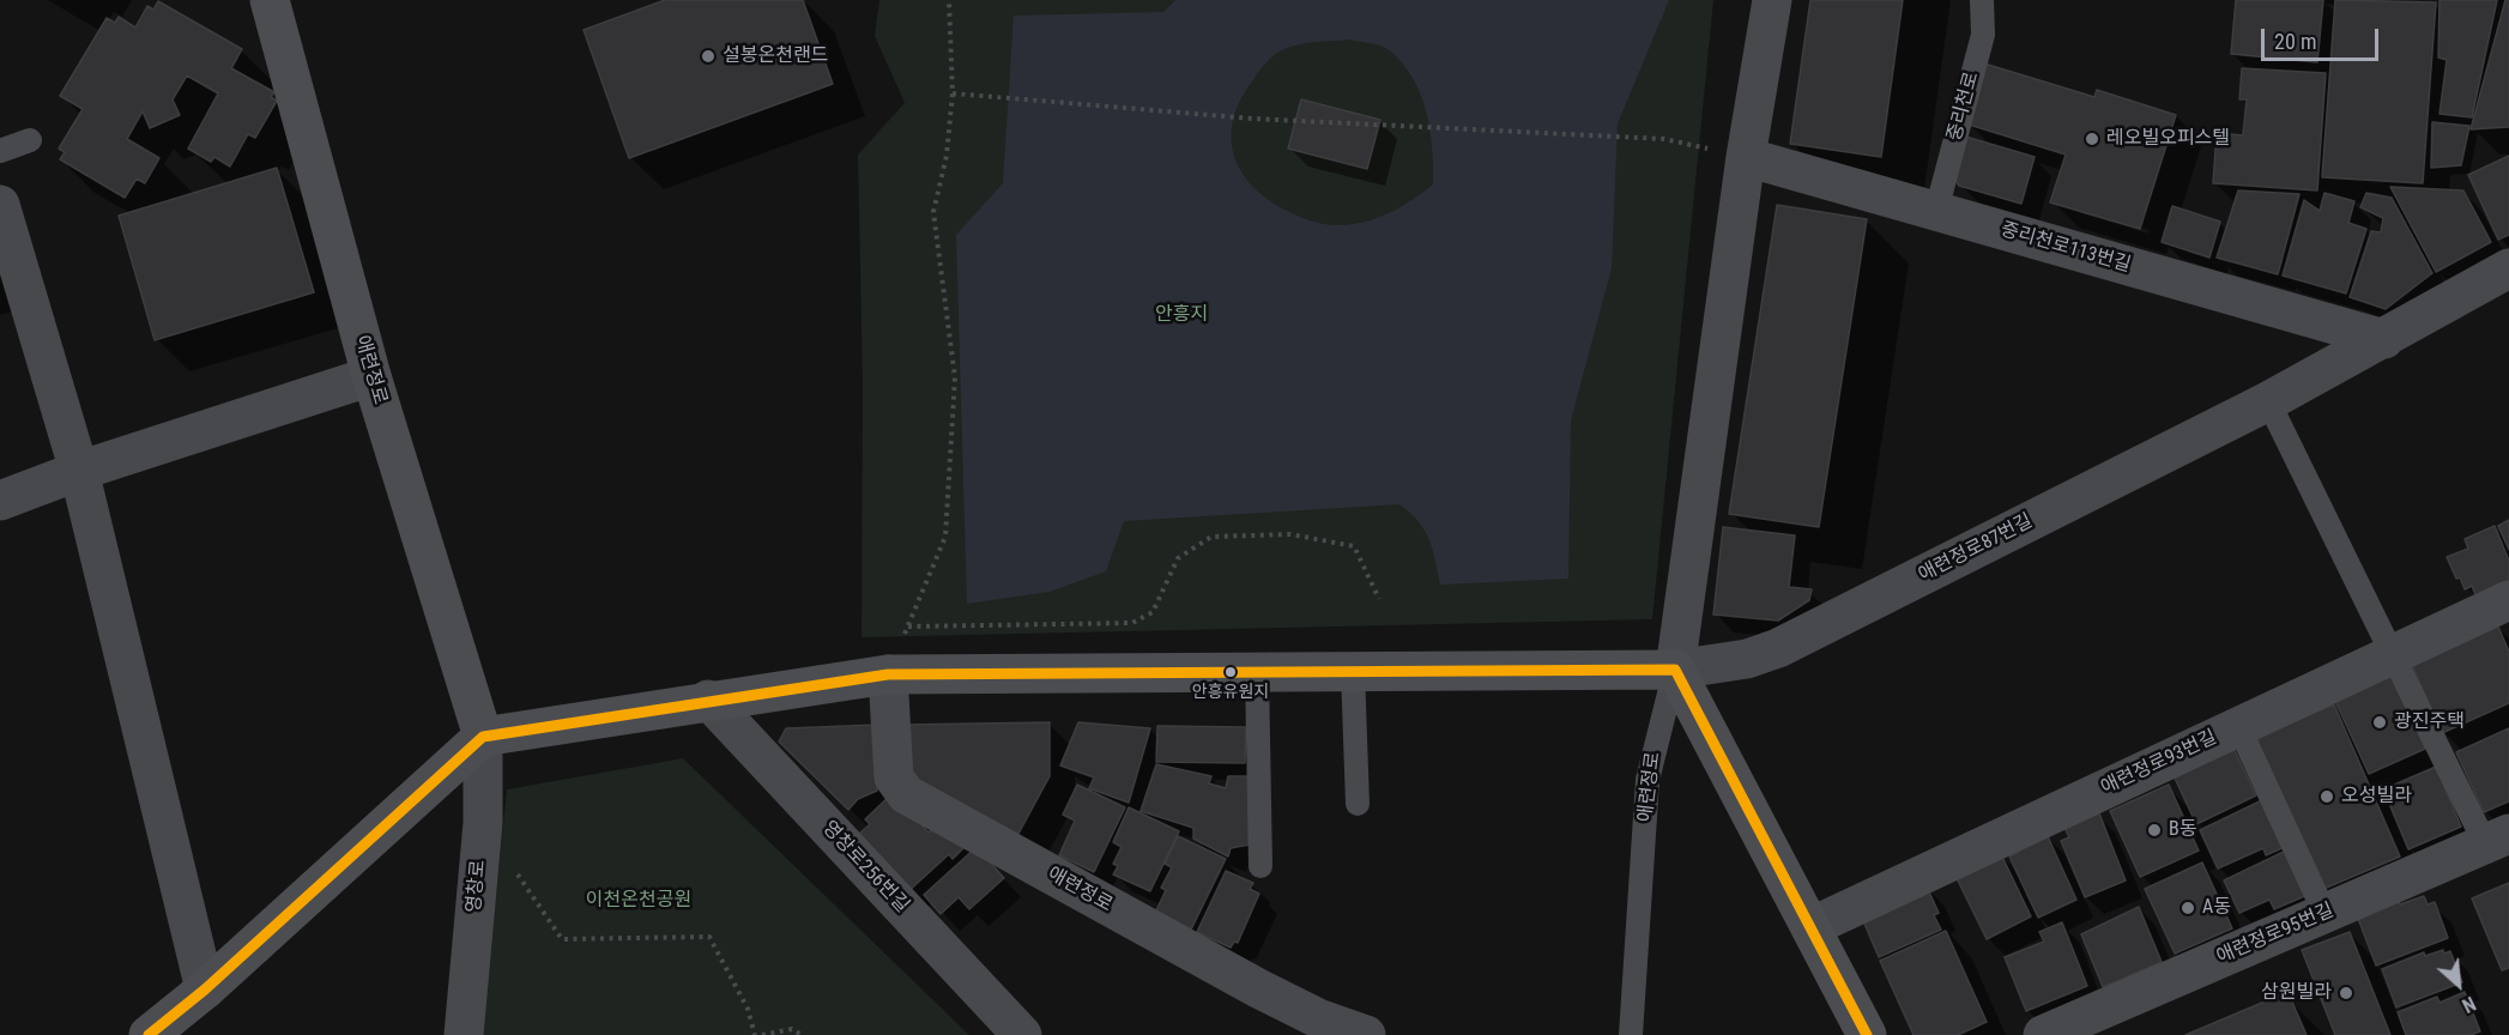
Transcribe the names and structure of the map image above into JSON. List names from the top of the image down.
{
  "streets": {
    "street": [
      "중리천로113번길",
      "애련정로",
      "애련정로87번길",
      "애련정로93번길",
      "영창로256번길",
      "영창로",
      "애련정로95번길"
    ],
    "lane": ["중리천로"]
  },
  "crossings": [
    ["중리천로", "중리천로113번길"],
    ["중리천로113번길", "애련정로87번길"],
    ["애련정로", "애련정로87번길"],
    ["애련정로", "영창로"]
  ],
  "parks": ["안흥지", "이천온천공원"],
  "places": [
    "설봉온천랜드",
    "레오빌오피스텔",
    "안흥유원지",
    "광진주택",
    "오성빌라",
    "B동",
    "A동",
    "삼원빌라"
  ],
  "scale_bar": "20 m",
  "north": "bottom right"
}
